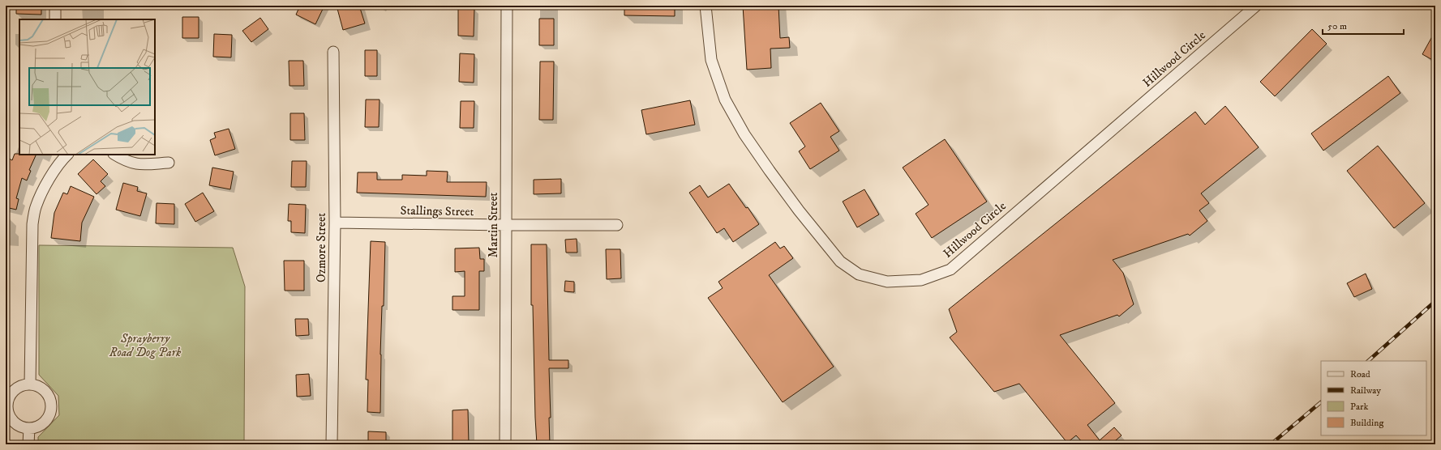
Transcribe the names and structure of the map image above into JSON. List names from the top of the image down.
{
  "streets": {
    "street": [
      "Hillwood Circle",
      "Stallings Street",
      "Martin Street",
      "Ozmore Street"
    ]
  },
  "crossings": [
    ["Stallings Street", "Martin Street"],
    ["Stallings Street", "Ozmore Street"]
  ],
  "parks": ["Sprayberry Road Dog Park"],
  "legend": [
    "Road",
    "Railway",
    "Park",
    "Building"
  ],
  "scale_bar": "50 m"
}
